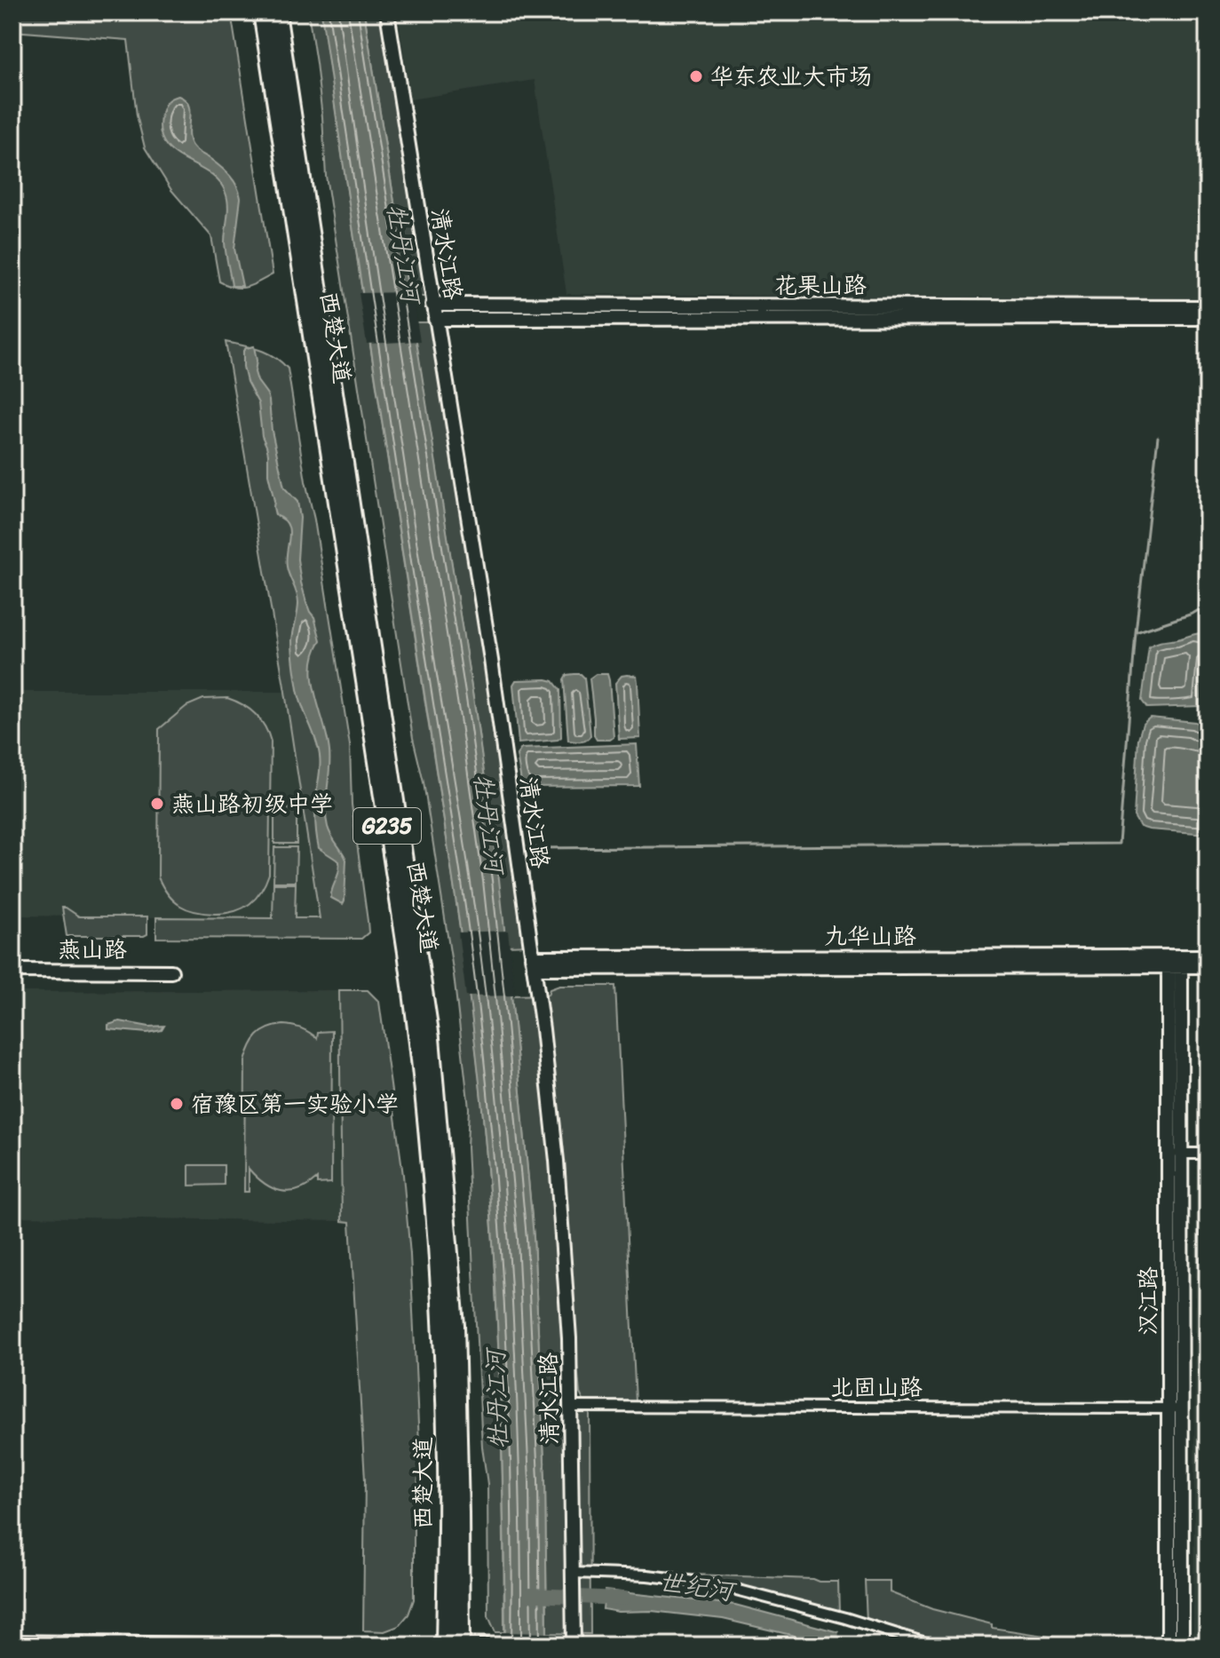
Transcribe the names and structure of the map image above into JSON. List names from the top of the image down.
{
  "streets": {
    "highway": ["西楚大道", "G235"],
    "street": [
      "清水江路",
      "花果山路",
      "九华山路",
      "燕山路",
      "汉江路",
      "北固山路"
    ]
  },
  "crossings": [
    ["清水江路", "花果山路"],
    ["清水江路", "九华山路"],
    ["清水江路", "北固山路"],
    ["九华山路", "汉江路"],
    ["汉江路", "北固山路"]
  ],
  "water": ["牡丹江河", "世纪河"],
  "places": ["华东农业大市场", "燕山路初级中学", "宿豫区第一实验小学"]
}
